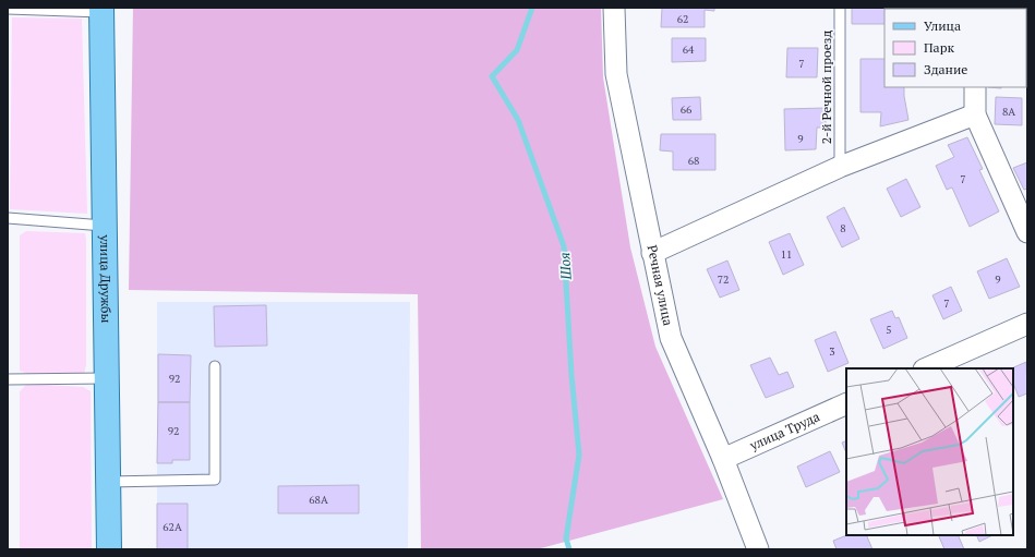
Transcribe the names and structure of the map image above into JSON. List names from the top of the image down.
{
  "streets": {
    "main road": ["улица Дружбы"],
    "street": ["Речная улица", "улица Труда"],
    "lane": ["2-й Речной проезд"]
  },
  "crossings": [
    ["Речная улица", "улица Труда"]
  ],
  "water": ["Шоя"],
  "house_numbers": [
    "62",
    "64",
    "7",
    "66",
    "8А",
    "9",
    "68",
    "7",
    "8",
    "11",
    "72",
    "9",
    "7",
    "5",
    "3",
    "92",
    "92",
    "68А",
    "62А"
  ],
  "legend": ["Улица", "Парк", "Здание"]
}
